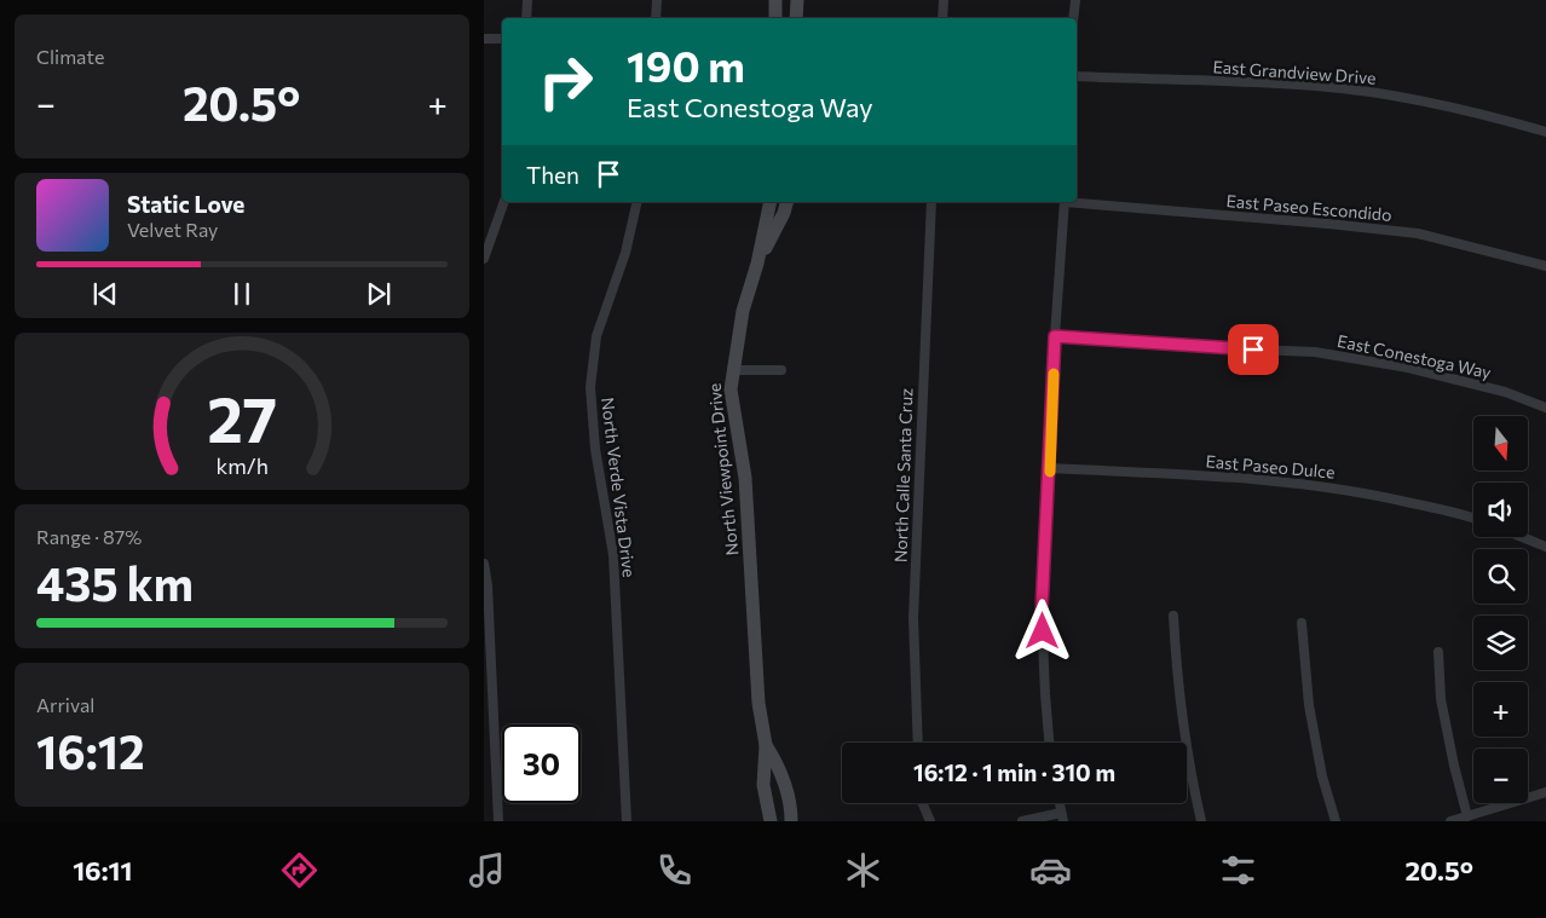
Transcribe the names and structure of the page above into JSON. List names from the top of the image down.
{
  "streets": {
    "main road": ["North Viewpoint Drive"],
    "street": [
      "East Grandview Drive",
      "East Paseo Escondido",
      "East Conestoga Way",
      "East Paseo Dulce",
      "North Calle Santa Cruz",
      "North Verde Vista Drive"
    ]
  },
  "north": "bottom",
  "page": {
    "tile": [
      "Climate",
      ["Range · 87%", "435 km"],
      ["Arrival", "16:12"]
    ],
    "turn": ["190 m", "East Conestoga Way"],
    "heat": ["−", "20.5°", "+"],
    "then": "Then",
    "song": ["Static Love", "Velvet Ray"],
    "map_buttons": ["+", "−"],
    "limit": "30",
    "trip": "16:12 · 1 min · 310 m",
    "tabs": ["16:11", "20.5°"],
    "gauge": ["27", "km/h"]
  }
}
